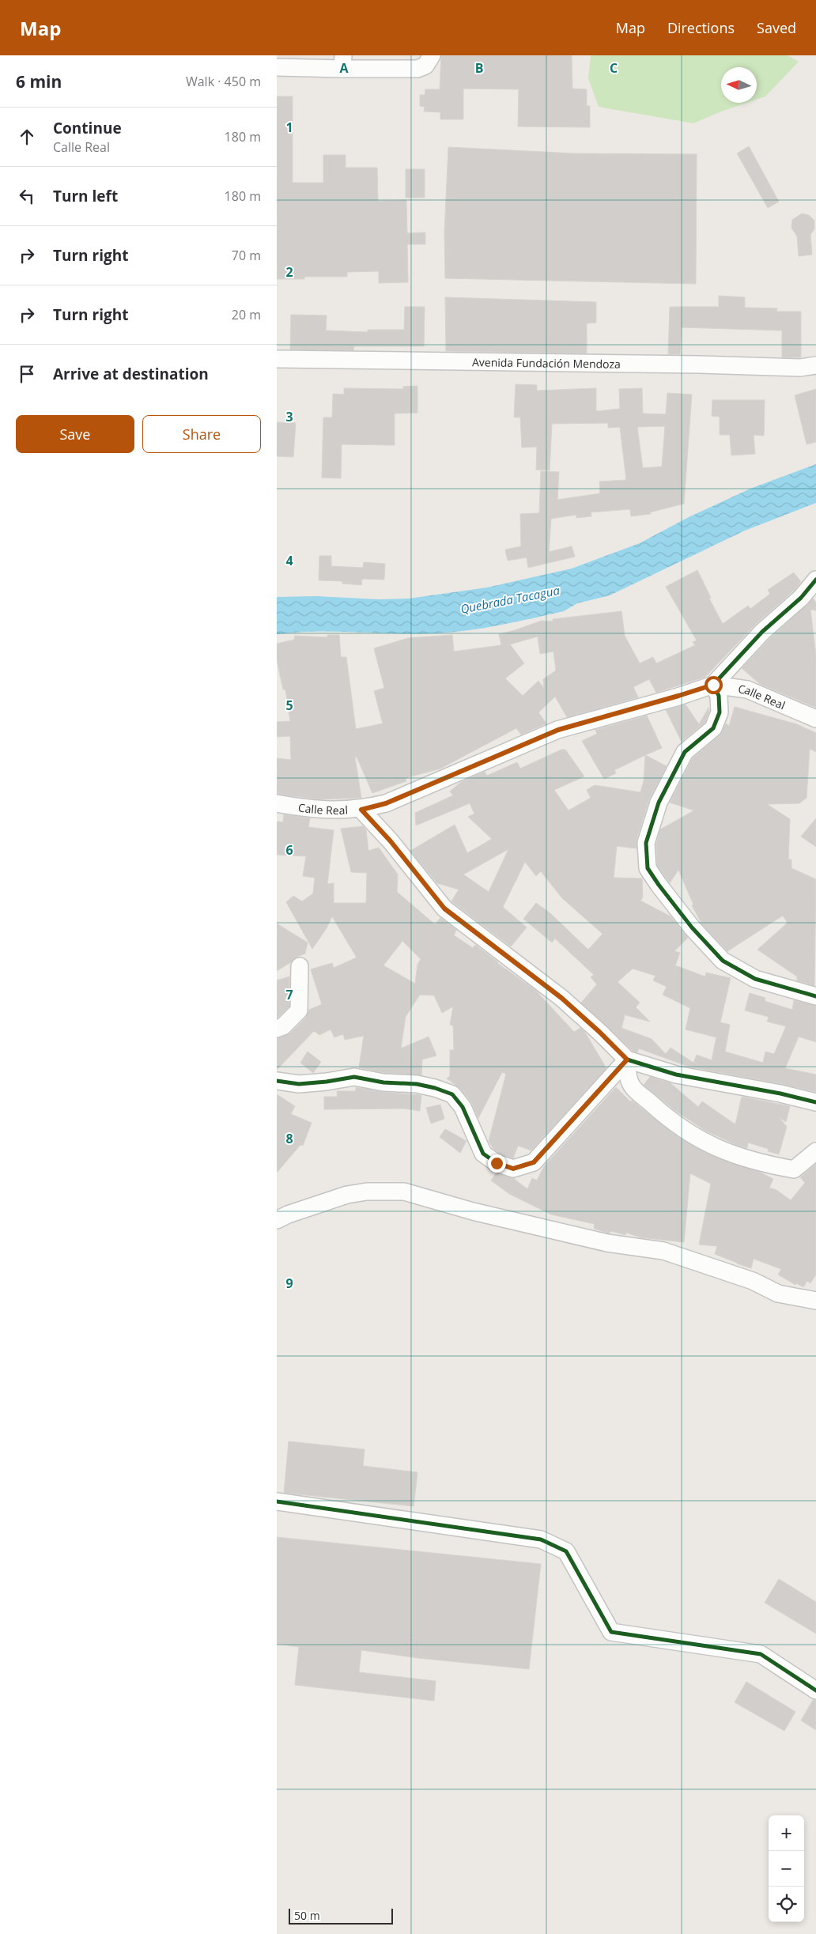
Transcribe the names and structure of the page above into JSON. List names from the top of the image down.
{
  "streets": {
    "street": ["Avenida Fundación Mendoza", "Calle Real"]
  },
  "water": ["Quebrada Tacagua"],
  "scale_bar": "50 m",
  "north": "left",
  "page": {
    "header": "Map",
    "nav": ["Map", "Directions", "Saved"],
    "heading": ["6 min", "Walk · 450 m"],
    "list": [
      ["Continue", "Calle Real", "180 m"],
      ["Turn left", "180 m"],
      ["Turn right", "70 m"],
      ["Turn right", "20 m"],
      "Arrive at destination"
    ],
    "buttons": ["Save", "Share"],
    "map_buttons": ["+", "−"],
    "scale": "50 m"
  },
  "grid": {
    "columns": ["A", "B", "C"],
    "rows": [
      "1",
      "2",
      "3",
      "4",
      "5",
      "6",
      "7",
      "8",
      "9"
    ]
  }
}
